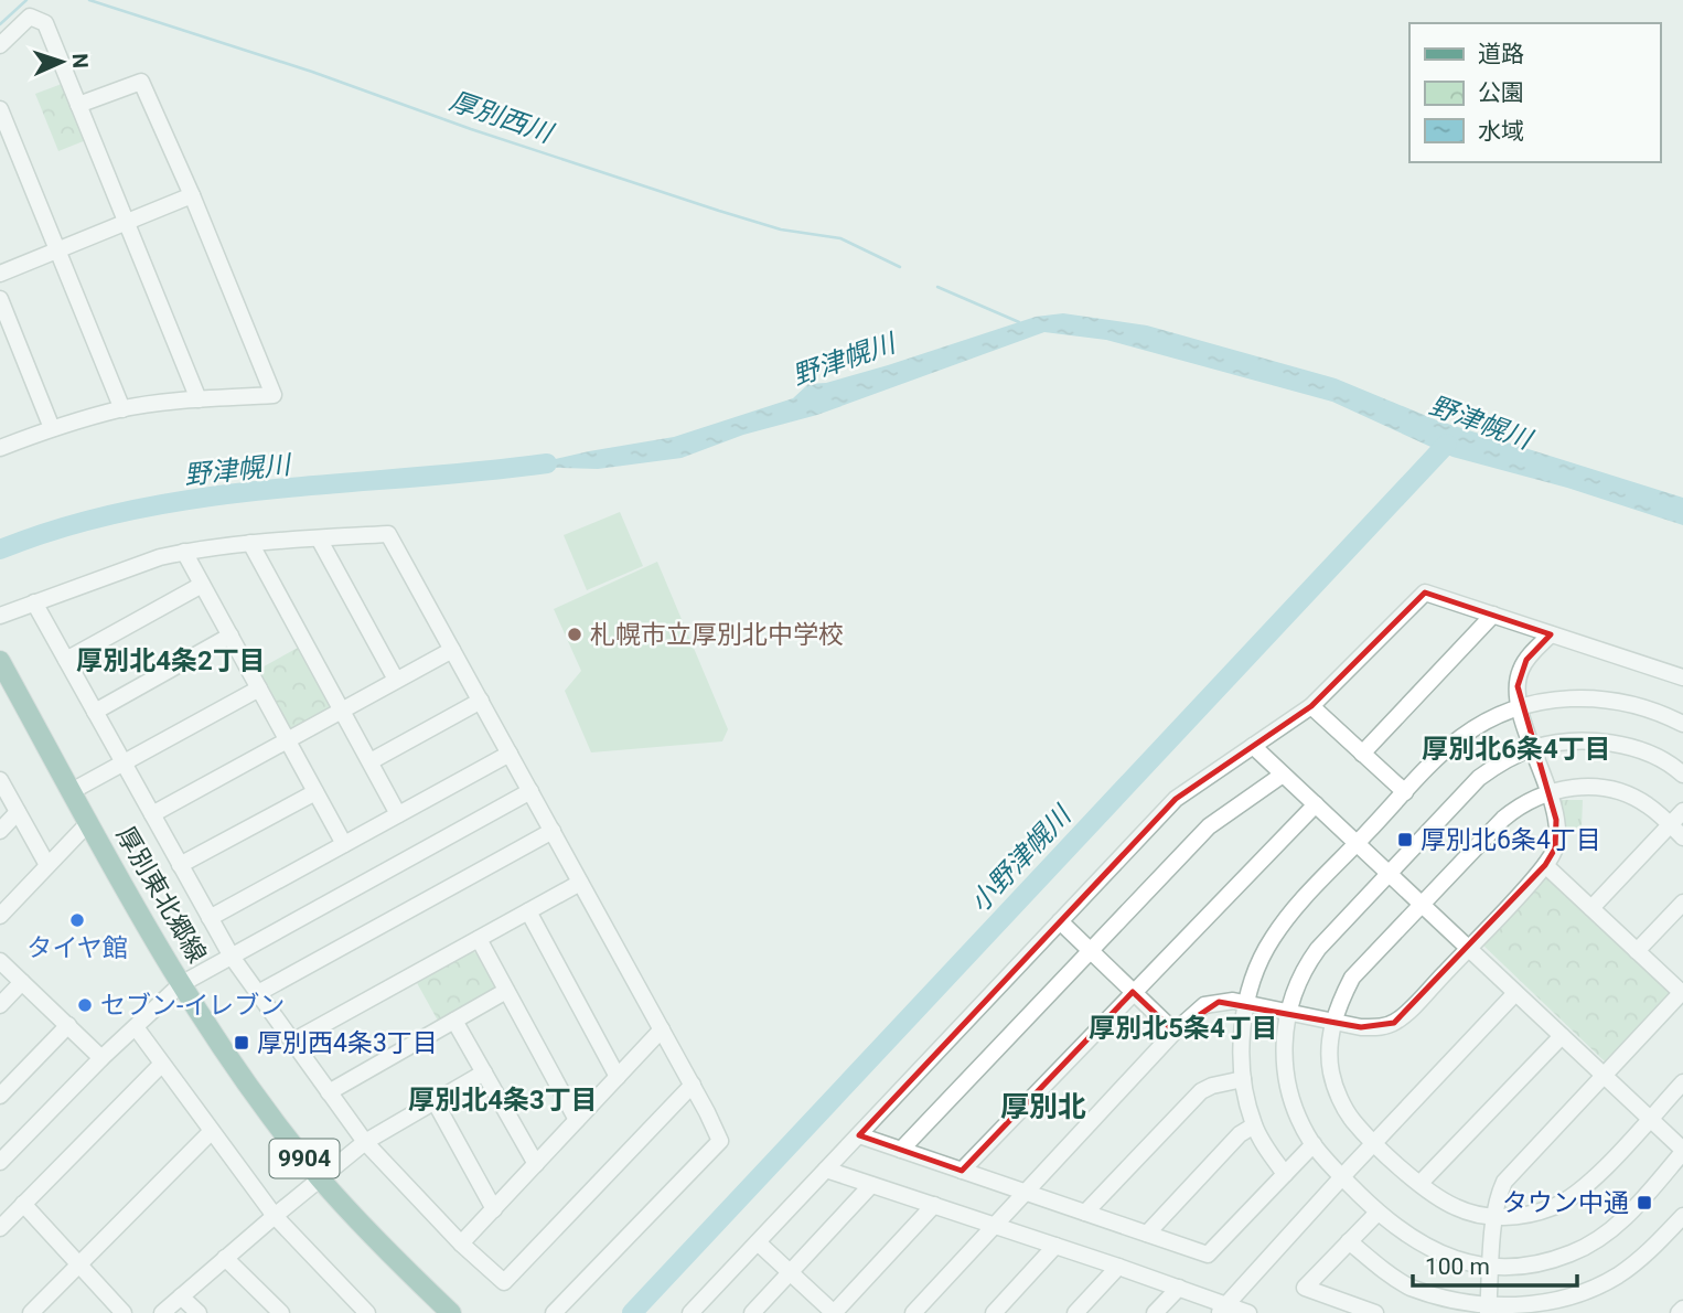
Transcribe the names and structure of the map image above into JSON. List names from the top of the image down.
{
  "streets": {
    "main road": ["厚別東北郷線", "9904"]
  },
  "districts": [
    "厚別北4条2丁目",
    "厚別北6条4丁目",
    "厚別北5条4丁目",
    "厚別北4条3丁目",
    "厚別北"
  ],
  "water": ["厚別西川", "野津幌川", "小野津幌川"],
  "places": {
    "other": ["札幌市立厚別北中学校", "タイヤ館", "セブン-イレブン"],
    "transit": ["厚別北6条4丁目", "厚別西4条3丁目", "タウン中通"]
  },
  "legend": ["道路", "公園", "水域"],
  "scale_bar": "100 m",
  "north": "right"
}
